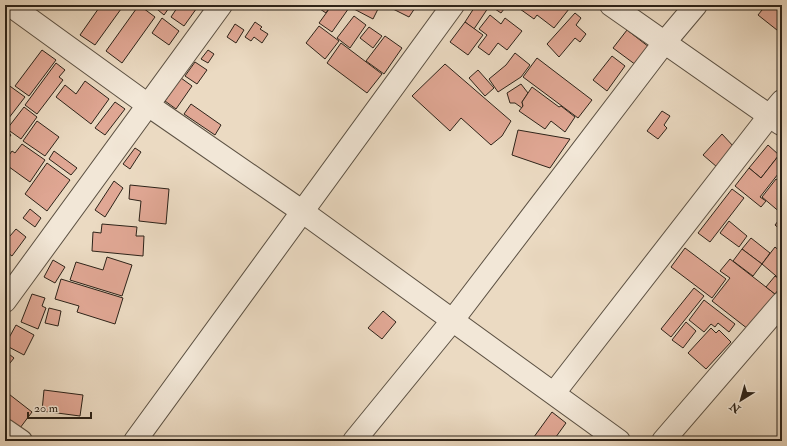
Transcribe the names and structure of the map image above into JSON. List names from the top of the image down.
{
  "scale_bar": "20 m",
  "north": "bottom left"
}
